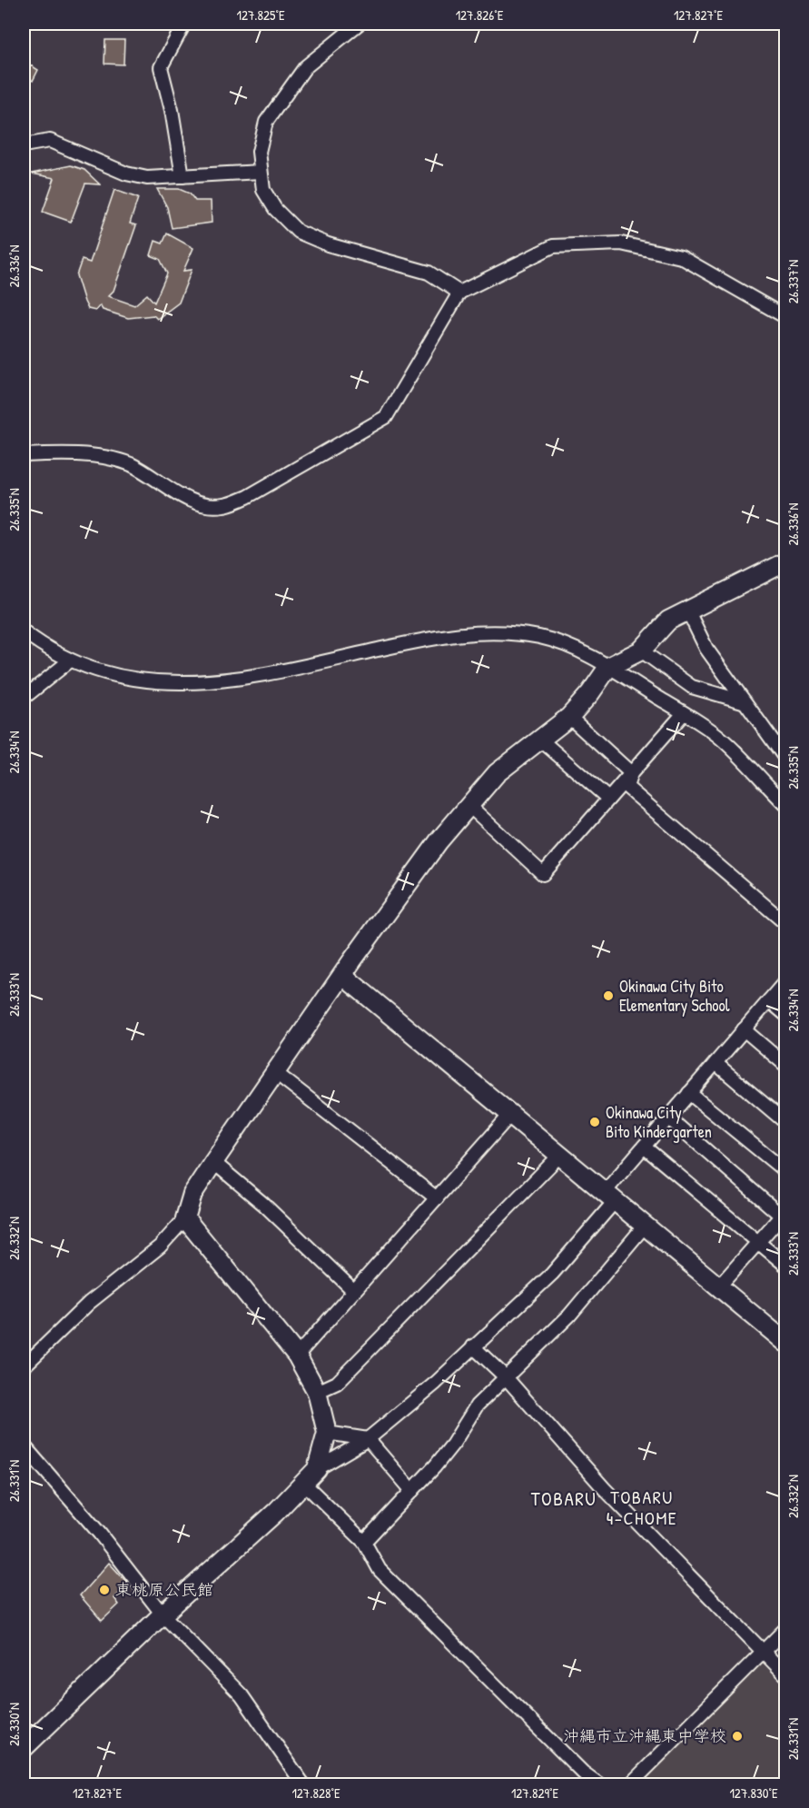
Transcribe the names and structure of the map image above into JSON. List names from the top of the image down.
{
  "districts": ["TOBARU 4-CHOME", "TOBARU"],
  "places": [
    "Okinawa City Bito Elementary School",
    "Okinawa City Bito Kindergarten",
    "東桃原公民館",
    "沖縄市立沖縄東中学校"
  ],
  "coordinates": [
    "127.825°E",
    "127.826°E",
    "127.827°E",
    "26.336°N",
    "26.337°N",
    "26.335°N",
    "26.334°N",
    "26.333°N",
    "26.332°N",
    "26.331°N",
    "26.330°N",
    "127.828°E",
    "127.829°E",
    "127.830°E"
  ]
}
